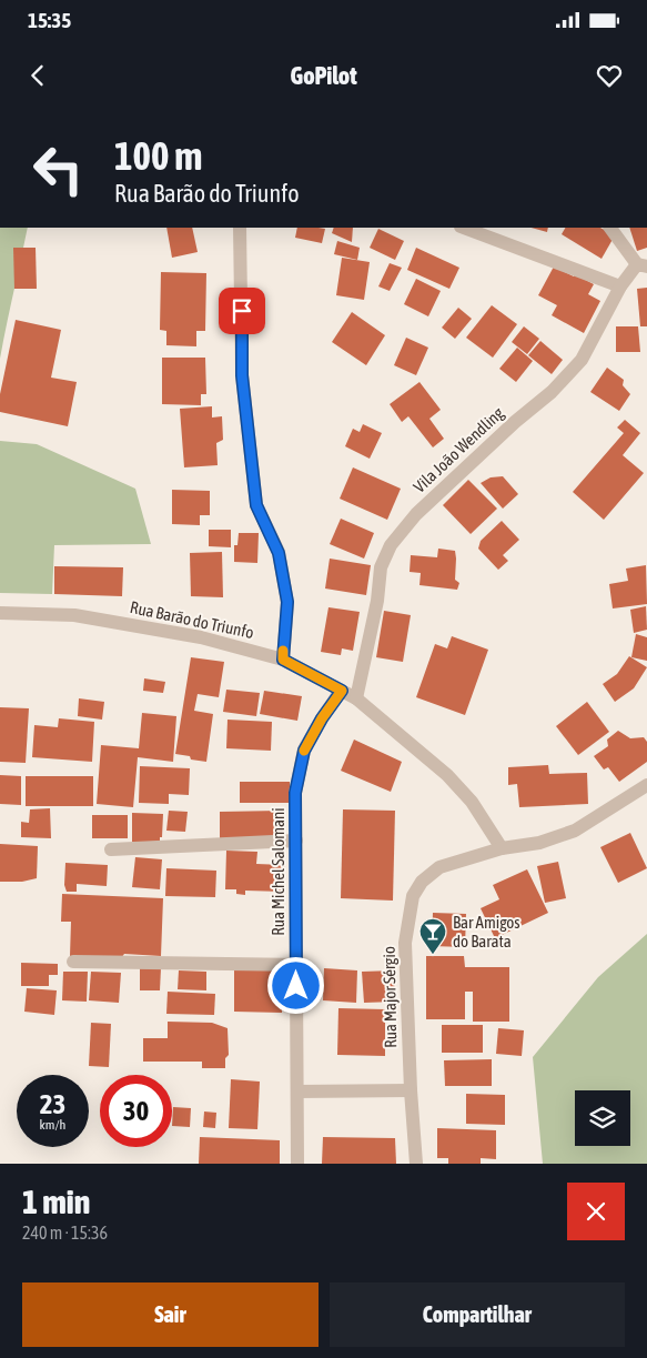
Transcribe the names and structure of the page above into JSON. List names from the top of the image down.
{
  "streets": {
    "street": [
      "Vila João Wendling",
      "Rua Barão do Triunfo",
      "Rua Michel Salomani",
      "Rua Major Sérgio"
    ]
  },
  "crossings": [
    ["Vila João Wendling", "Rua Barão do Triunfo"],
    ["Rua Barão do Triunfo", "Rua Michel Salomani"],
    ["Rua Barão do Triunfo", "Rua Major Sérgio"]
  ],
  "places": {
    "bar": ["Bar Amigos do Barata"]
  },
  "page": {
    "status": "15:35",
    "header": "GoPilot",
    "turn": ["100 m", "Rua Barão do Triunfo"],
    "speed": "23 km/h",
    "limit": "30",
    "heading": ["1 min", "240 m · 15:36"],
    "buttons": ["Sair", "Compartilhar"]
  }
}
